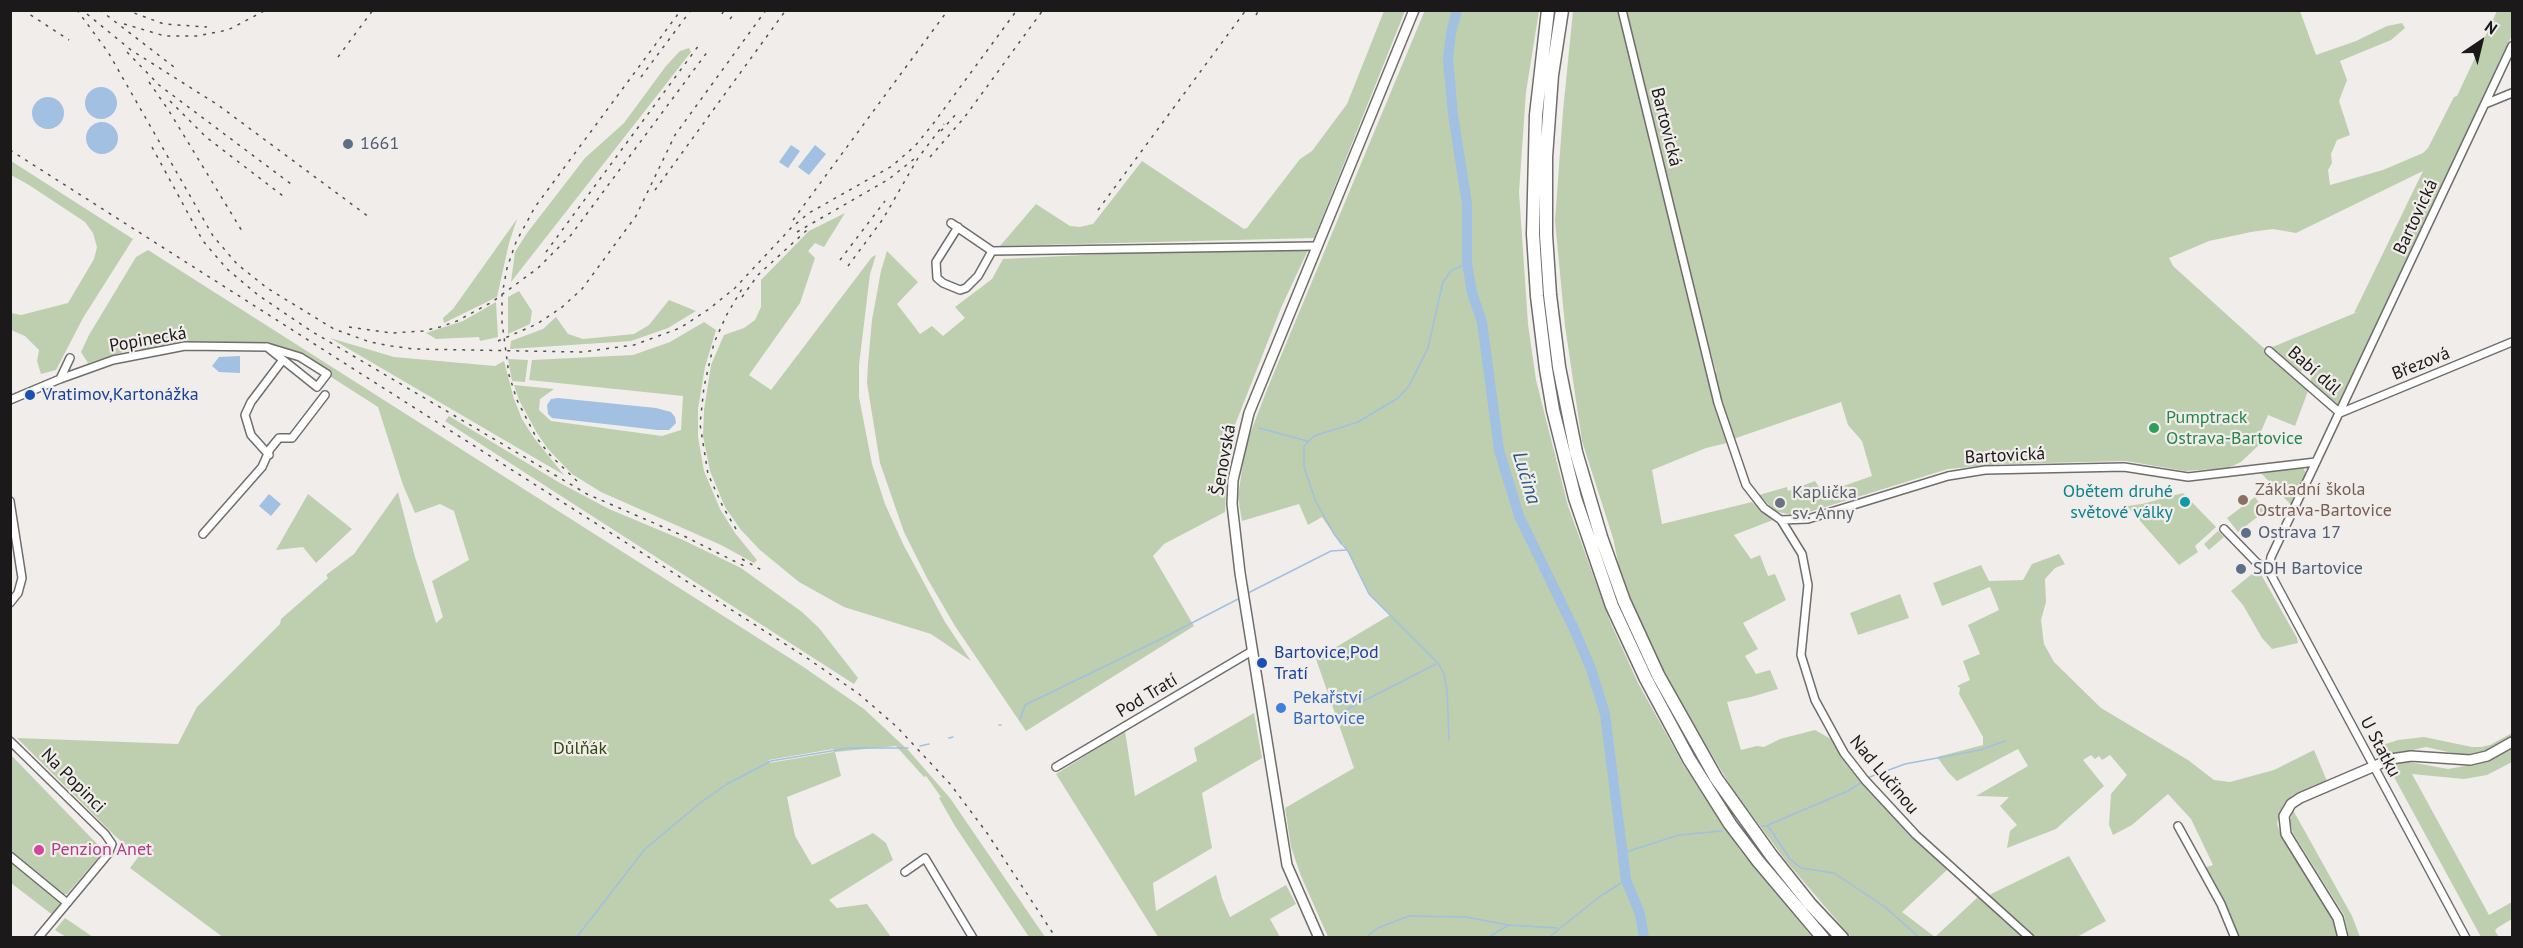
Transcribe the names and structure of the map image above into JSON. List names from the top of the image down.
{
  "streets": {
    "street": [
      "Bartovická",
      "Popinecká",
      "Březová",
      "Babí důl",
      "Šenovská",
      "Pod Tratí",
      "U Statku",
      "Nad Lučinou",
      "Na Popinci"
    ]
  },
  "crossings": [
    ["Bartovická", "Březová"],
    ["Bartovická", "Babí důl"],
    ["Bartovická", "Nad Lučinou"],
    ["Březová", "Babí důl"],
    ["Šenovská", "Pod Tratí"]
  ],
  "water": ["Lučina"],
  "parks": ["Důlňák"],
  "places": [
    "1661",
    "Vratimov,Kartonážka",
    "Pumptrack Ostrava-Bartovice",
    "Základní škola Ostrava-Bartovice",
    "Obětem druhé světové války",
    "Kaplička sv. Anny",
    "Ostrava 17",
    "SDH Bartovice",
    "Bartovice,Pod Tratí",
    "Pekařství Bartovice",
    "Penzion Anet"
  ],
  "north": "top right"
}
